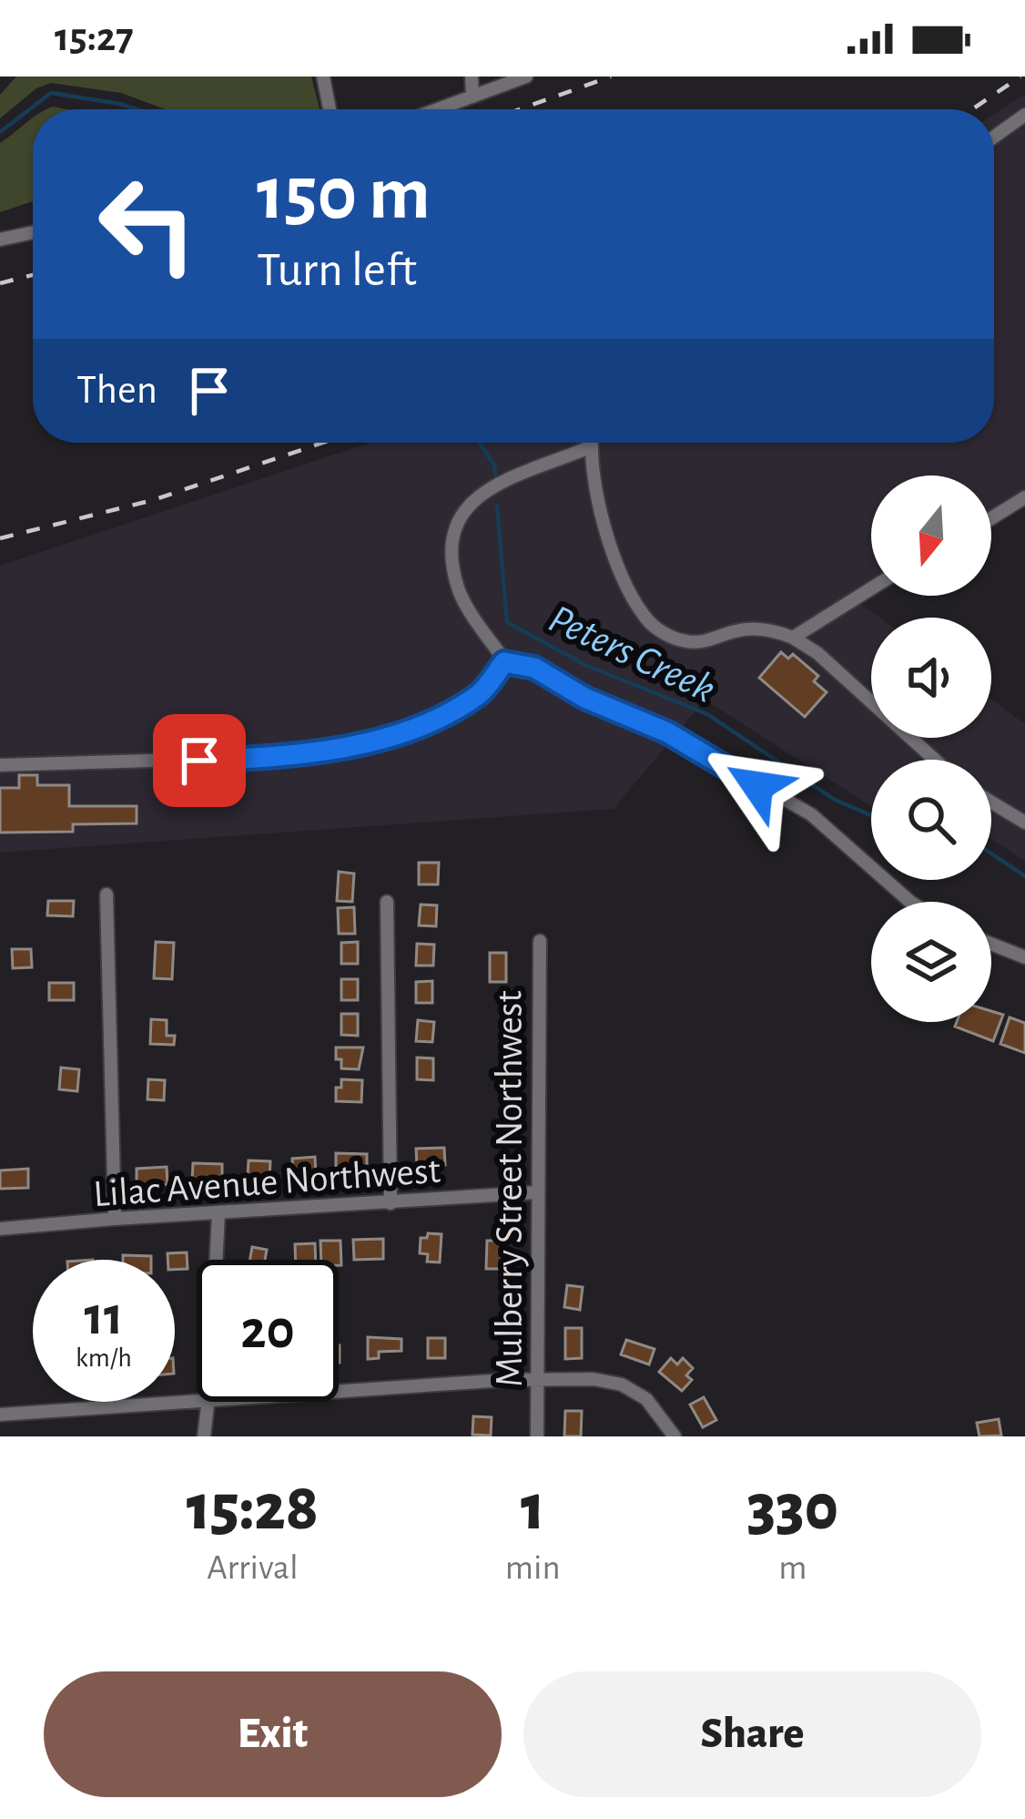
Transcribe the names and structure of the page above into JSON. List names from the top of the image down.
{
  "streets": {
    "street": ["Lilac Avenue Northwest", "Mulberry Street Northwest"]
  },
  "crossings": [
    ["Lilac Avenue Northwest", "Mulberry Street Northwest"]
  ],
  "water": ["Peters Creek"],
  "north": "bottom",
  "page": {
    "status": "15:27",
    "turn": ["150 m", "Turn left"],
    "then": "Then",
    "speed": "11 km/h",
    "limit": "20",
    "eta": [
      "15:28",
      "Arrival",
      "1",
      "min",
      "330",
      "m"
    ],
    "buttons": ["Exit", "Share"]
  }
}
